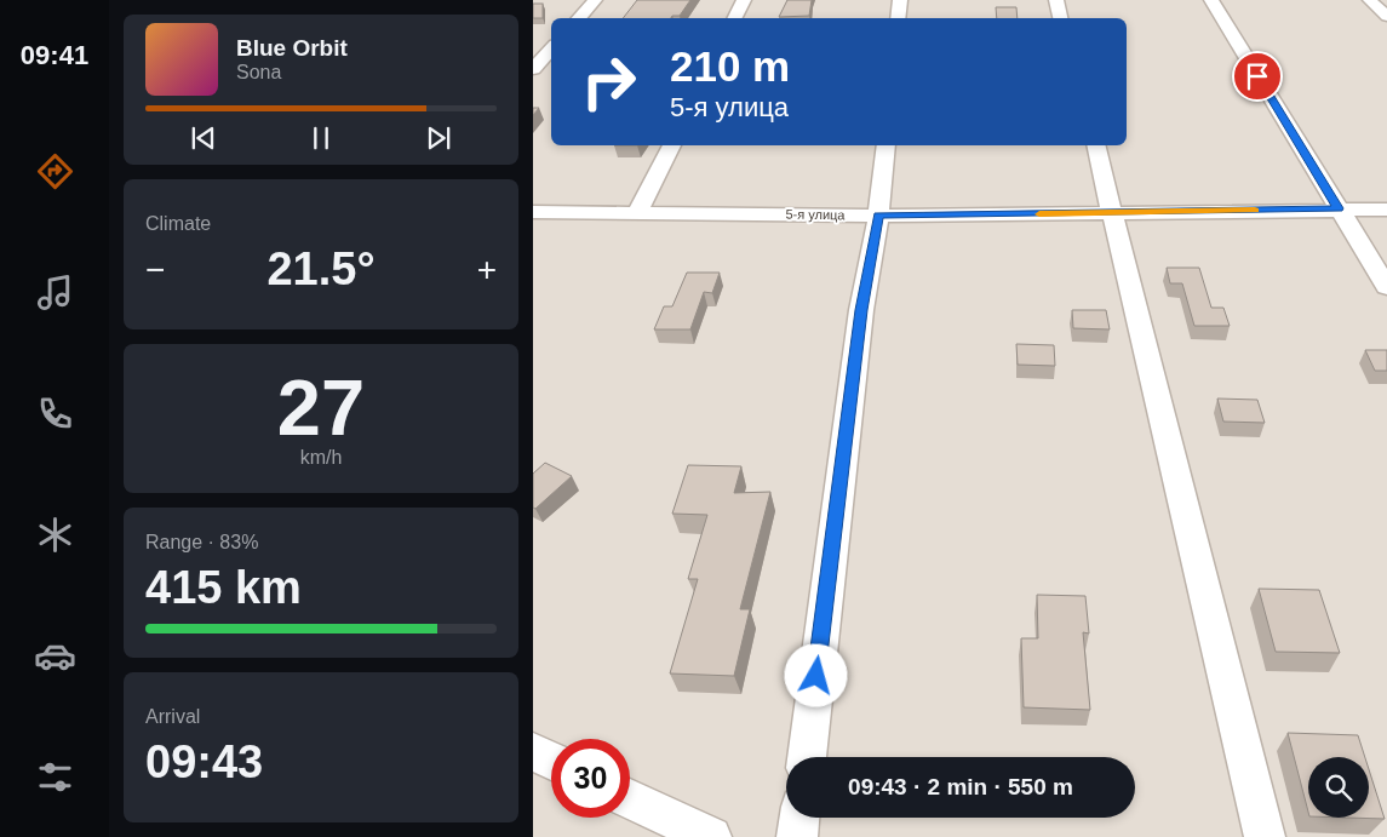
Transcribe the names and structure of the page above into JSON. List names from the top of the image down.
{
  "streets": {
    "street": ["5-я улица"]
  },
  "page": {
    "tabs": "09:41",
    "turn": ["210 m", "5-я улица"],
    "song": ["Blue Orbit", "Sona"],
    "tile": [
      "Climate",
      ["27", "km/h"],
      ["Range · 83%", "415 km"],
      ["Arrival", "09:43"]
    ],
    "heat": ["−", "21.5°", "+"],
    "limit": "30",
    "trip": "09:43 · 2 min · 550 m"
  }
}
